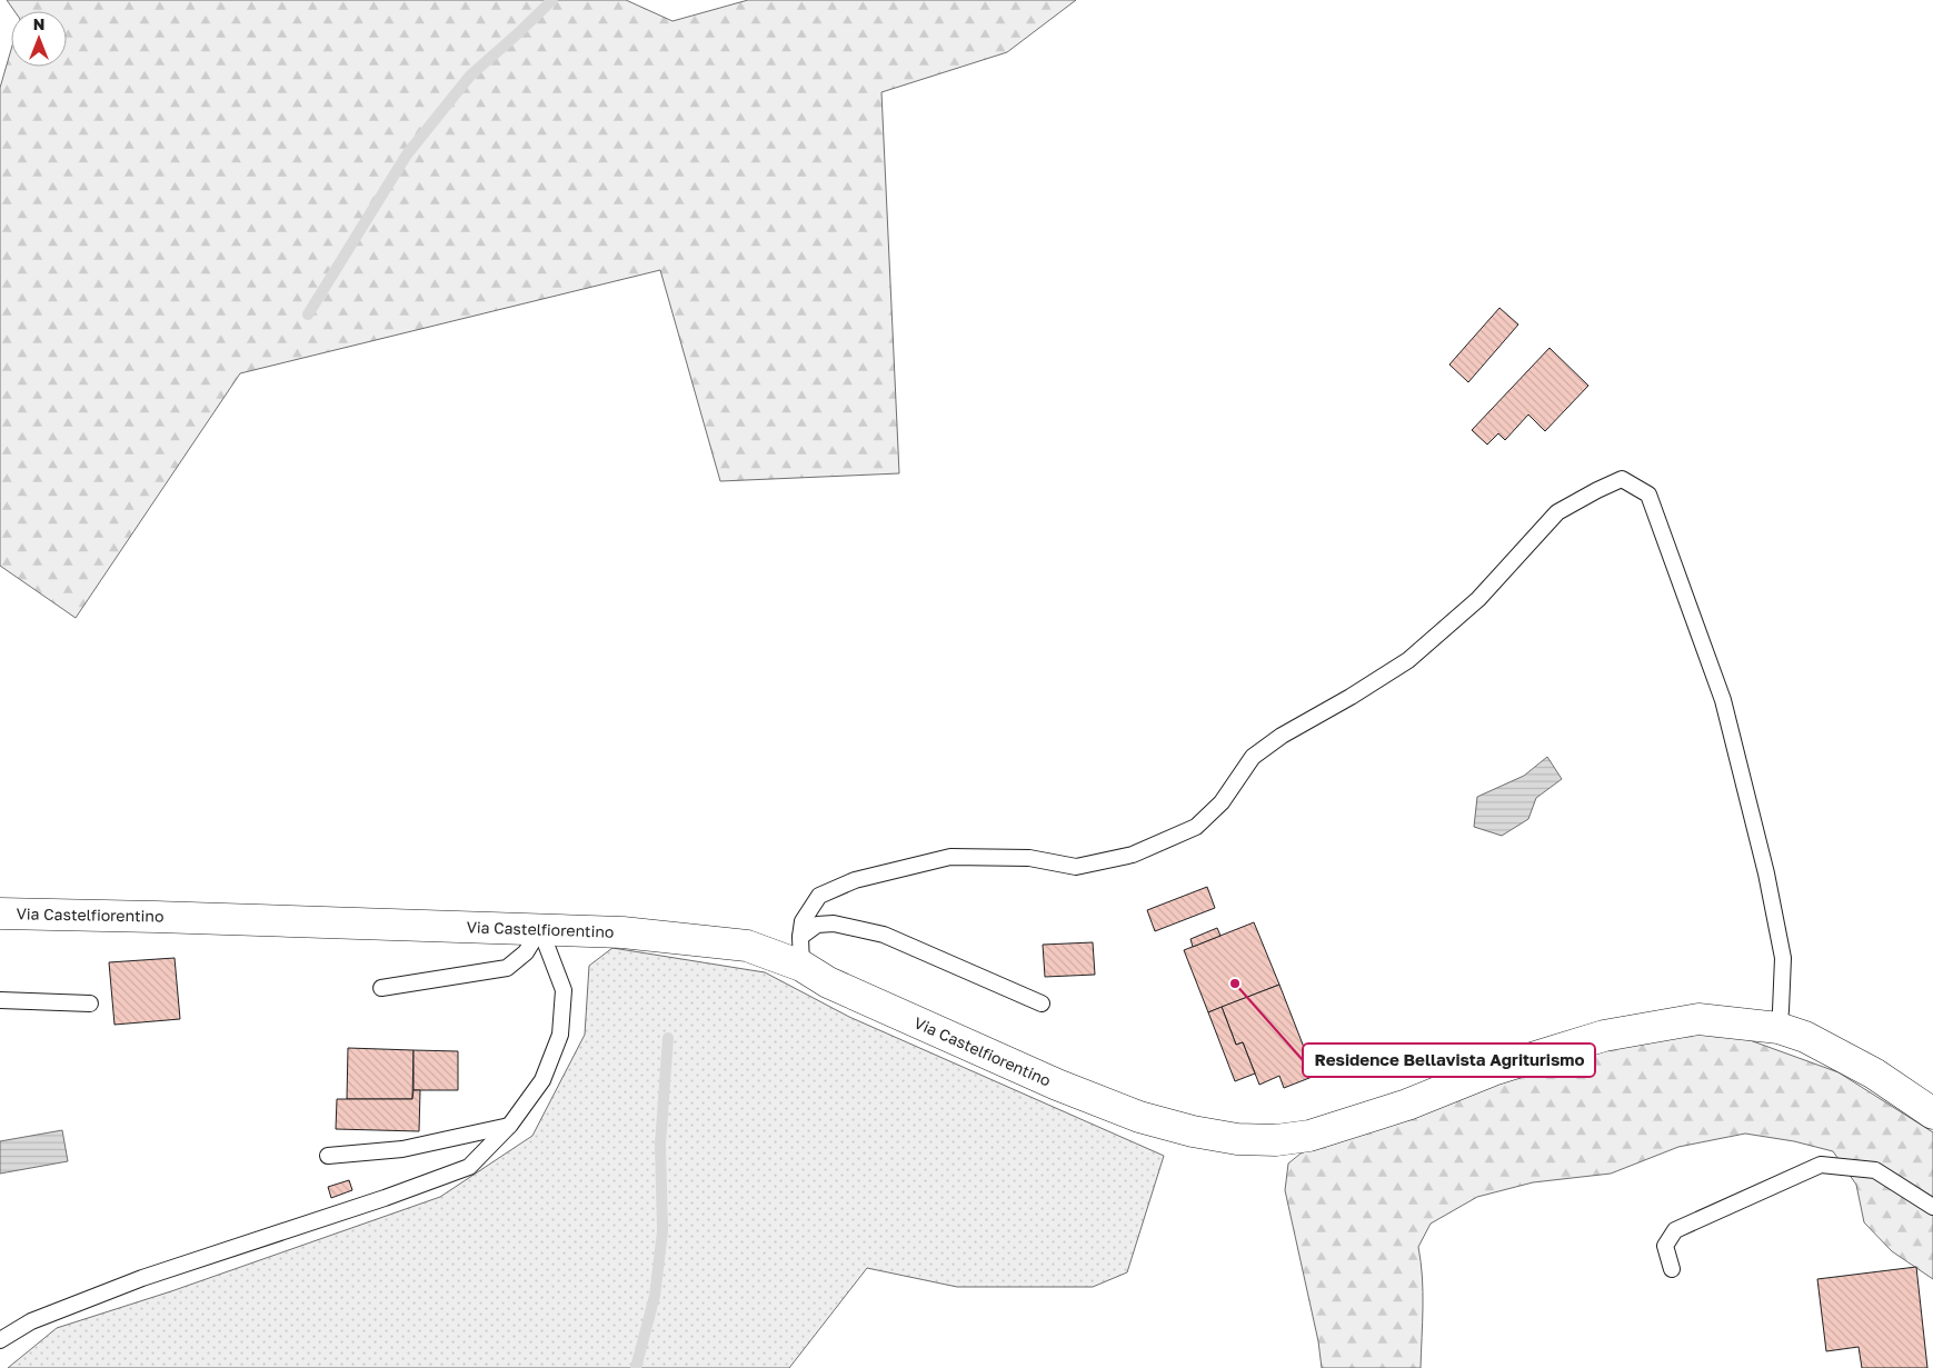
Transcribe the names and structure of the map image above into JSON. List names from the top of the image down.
{
  "streets": {
    "street": ["Via Castelfiorentino"]
  },
  "places": ["Residence Bellavista Agriturismo"],
  "north": "top"
}
